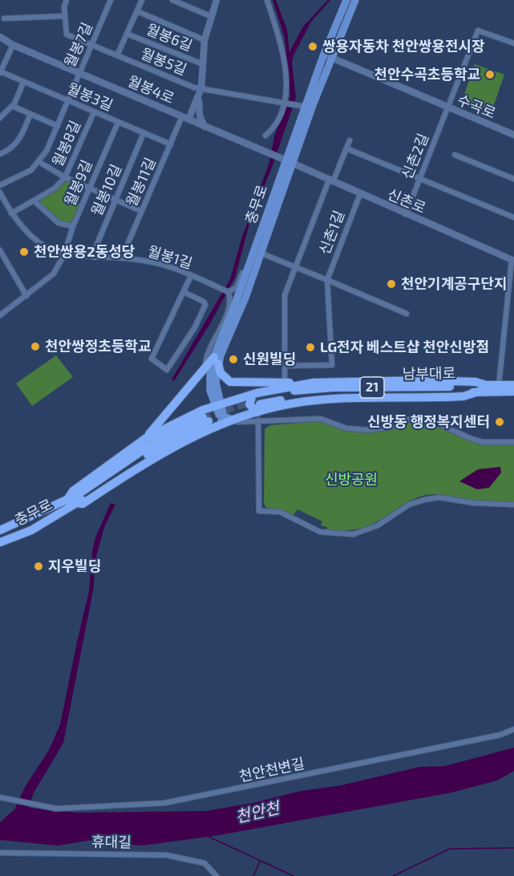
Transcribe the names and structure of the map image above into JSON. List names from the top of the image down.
{
  "streets": {
    "highway": ["충무로", "남부대로", "21"],
    "street": [
      "월봉6길",
      "월봉7길",
      "월봉5길",
      "월봉4로",
      "월봉3길",
      "수곡로",
      "월봉8길",
      "신촌2길",
      "월봉11길",
      "월봉9길",
      "월봉10길",
      "신촌로",
      "신촌1길",
      "월봉1길",
      "천안천변길",
      "휴대길"
    ]
  },
  "crossings": [
    ["월봉6길", "월봉5길"],
    ["월봉6길", "월봉4로"],
    ["월봉6길", "월봉11길"],
    ["월봉7길", "월봉5길"],
    ["월봉7길", "월봉4로"],
    ["월봉7길", "월봉3길"],
    ["월봉5길", "충무로"],
    ["월봉4로", "월봉11길"],
    ["월봉4로", "신촌로"],
    ["월봉4로", "충무로"],
    ["월봉3길", "월봉8길"],
    ["월봉3길", "월봉11길"],
    ["월봉3길", "월봉9길"],
    ["월봉3길", "월봉10길"],
    ["수곡로", "신촌2길"],
    ["수곡로", "충무로"],
    ["월봉8길", "월봉1길"],
    ["신촌2길", "신촌로"],
    ["월봉11길", "월봉1길"],
    ["월봉9길", "월봉1길"],
    ["월봉10길", "월봉1길"],
    ["신촌로", "충무로"],
    ["신촌로", "신촌1길"],
    ["신촌로", "남부대로"]
  ],
  "water": ["천안천"],
  "parks": ["신방공원"],
  "places": [
    "쌍용자동차 천안쌍용전시장",
    "천안수곡초등학교",
    "천안쌍용2동성당",
    "천안기계공구단지",
    "천안쌍정초등학교",
    "LG전자 베스트샵 천안신방점",
    "신원빌딩",
    "신방동 행정복지센터",
    "지우빌딩"
  ]
}
